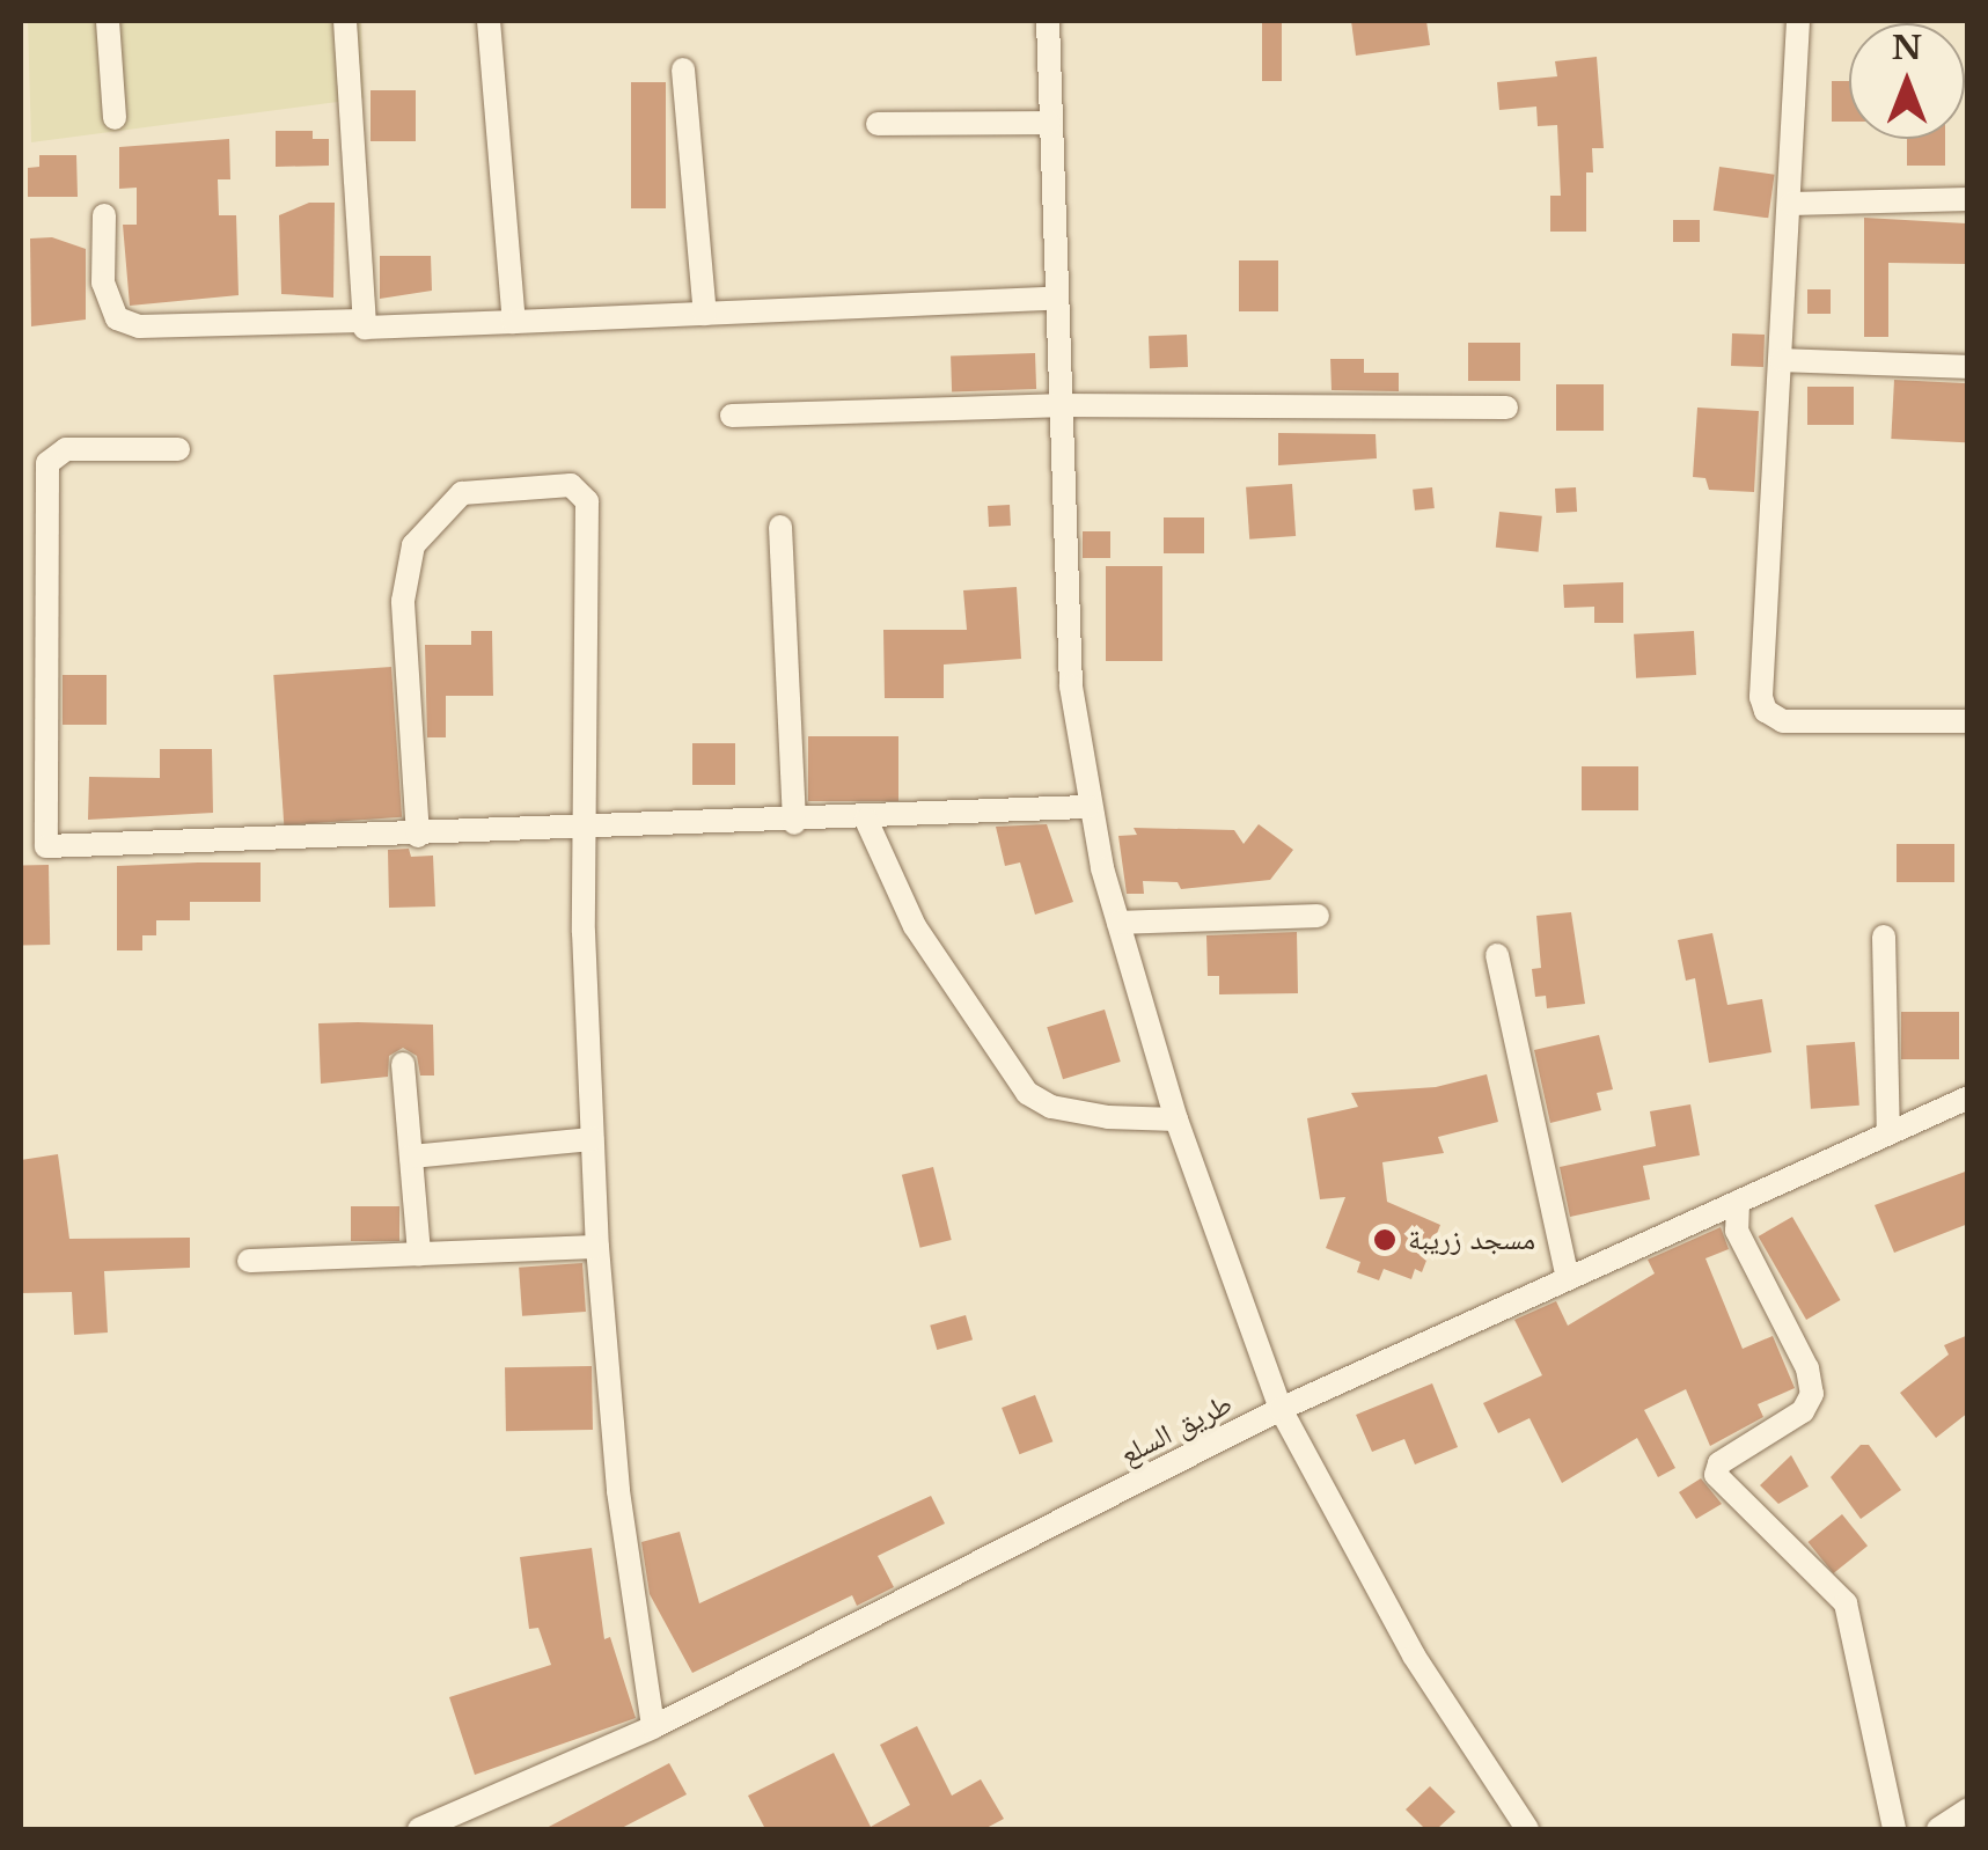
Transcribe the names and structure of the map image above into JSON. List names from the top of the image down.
{
  "streets": {
    "street": ["طريق السلع"]
  },
  "places": ["مسجد زريبة"],
  "north": "top"
}
